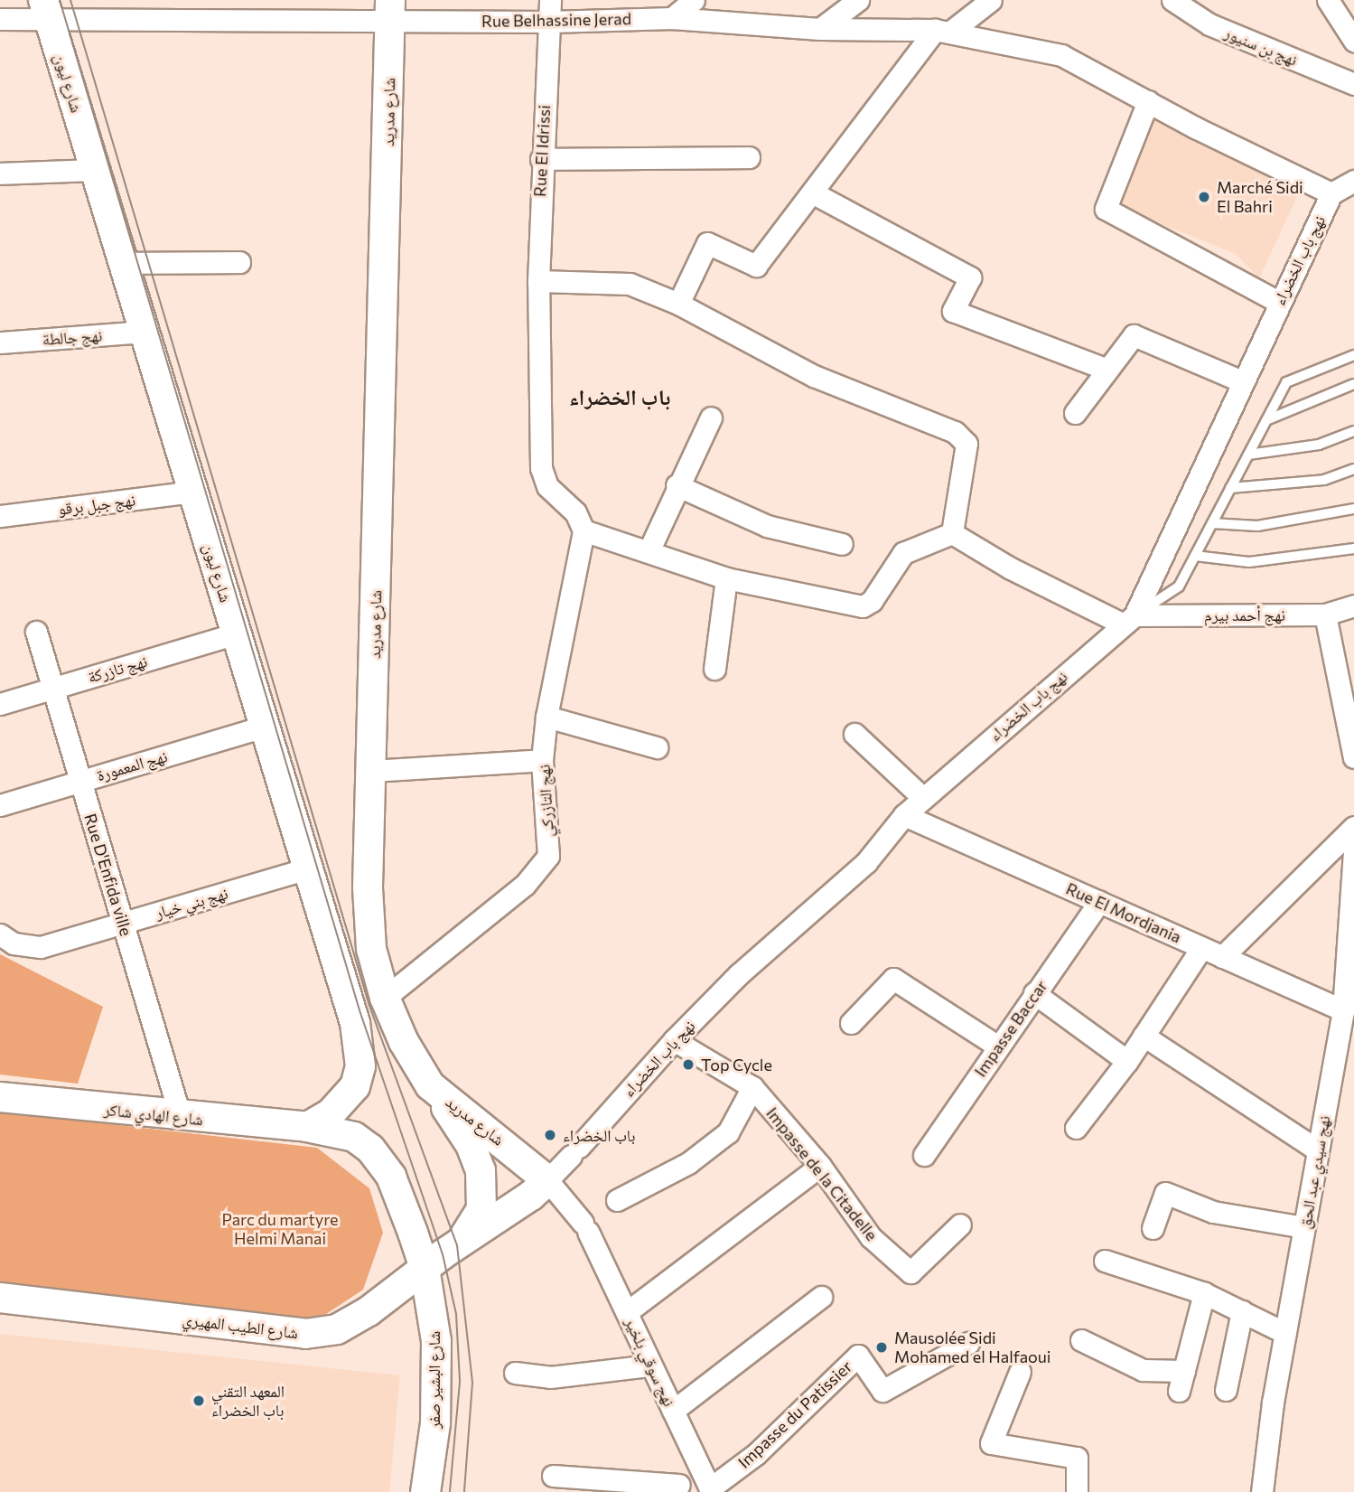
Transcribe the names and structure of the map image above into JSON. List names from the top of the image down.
{
  "streets": {
    "street": [
      "Rue Belhassine Jerad",
      "نهج بن سنيور",
      "شارع ليون",
      "شارع مدريد",
      "Rue El Idrissi",
      "نهج باب الخضراء",
      "نهج جالطة",
      "نهج جبل برقو",
      "نهج أحمد بيرم",
      "نهج تازركة",
      "نهج المعمورة",
      "نهج التازركي",
      "Rue D'Enfida ville",
      "نهج بني خيار",
      "Rue El Mordjania",
      "Impasse Baccar",
      "شارع الهادي شاكر",
      "نهج سيدي عبد الحق",
      "Impasse de la Citadelle",
      "شارع الطيب المهيري",
      "نهج سوقي بلخير",
      "شارع البشير صفر",
      "Impasse du Patissier"
    ]
  },
  "crossings": [
    ["Rue Belhassine Jerad", "شارع ليون"],
    ["Rue Belhassine Jerad", "شارع مدريد"],
    ["Rue Belhassine Jerad", "Rue El Idrissi"],
    ["Rue Belhassine Jerad", "نهج باب الخضراء"],
    ["شارع ليون", "نهج جالطة"],
    ["شارع ليون", "نهج جبل برقو"],
    ["شارع ليون", "نهج تازركة"],
    ["شارع ليون", "نهج المعمورة"],
    ["شارع ليون", "نهج بني خيار"],
    ["شارع ليون", "شارع الهادي شاكر"],
    ["شارع مدريد", "نهج باب الخضراء"],
    ["شارع مدريد", "نهج التازركي"],
    ["شارع مدريد", "شارع الطيب المهيري"],
    ["شارع مدريد", "نهج سوقي بلخير"],
    ["نهج باب الخضراء", "نهج أحمد بيرم"],
    ["نهج باب الخضراء", "Rue El Mordjania"],
    ["نهج باب الخضراء", "Impasse de la Citadelle"],
    ["نهج باب الخضراء", "شارع الطيب المهيري"],
    ["نهج باب الخضراء", "نهج سوقي بلخير"],
    ["نهج تازركة", "Rue D'Enfida ville"],
    ["نهج المعمورة", "Rue D'Enfida ville"],
    ["Rue D'Enfida ville", "نهج بني خيار"],
    ["Rue D'Enfida ville", "شارع الهادي شاكر"],
    ["Rue El Mordjania", "Impasse Baccar"],
    ["Rue El Mordjania", "نهج سيدي عبد الحق"],
    ["شارع الهادي شاكر", "شارع الطيب المهيري"],
    ["شارع الهادي شاكر", "شارع البشير صفر"],
    ["شارع الطيب المهيري", "نهج سوقي بلخير"],
    ["شارع الطيب المهيري", "شارع البشير صفر"],
    ["نهج سوقي بلخير", "Impasse du Patissier"]
  ],
  "districts": ["باب الخضراء"],
  "parks": ["Parc du martyre Helmi Manai"],
  "places": [
    "Marché Sidi El Bahri",
    "Top Cycle",
    "باب الخضراء",
    "Mausolée Sidi Mohamed el Halfaoui",
    "المعهد التقني باب الخضراء"
  ]
}
